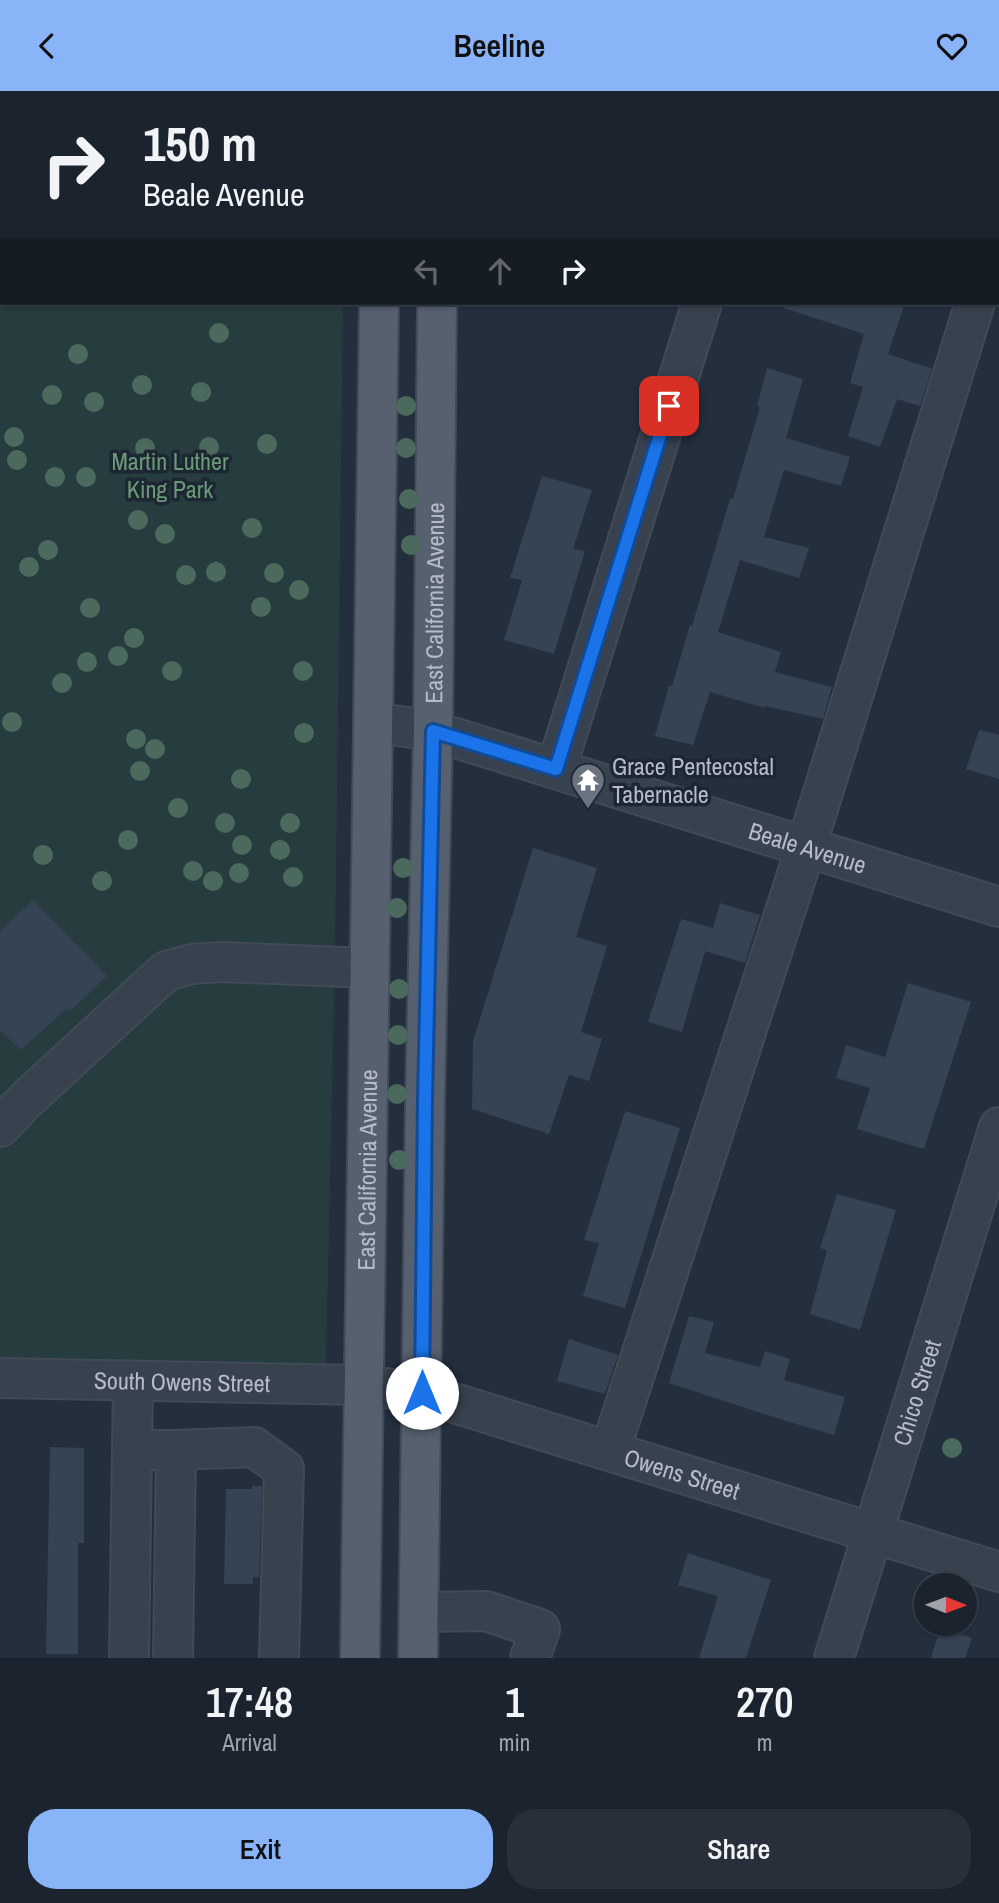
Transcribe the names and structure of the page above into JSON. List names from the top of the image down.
{
  "streets": {
    "main road": ["East California Avenue"],
    "street": [
      "Beale Avenue",
      "South Owens Street",
      "Chico Street",
      "Owens Street"
    ]
  },
  "crossings": [
    ["East California Avenue", "Beale Avenue"],
    ["East California Avenue", "South Owens Street"],
    ["East California Avenue", "Owens Street"],
    ["South Owens Street", "Owens Street"],
    ["Chico Street", "Owens Street"]
  ],
  "parks": ["Martin Luther King Park"],
  "places": {
    "temple": ["Grace Pentecostal Tabernacle"]
  },
  "north": "right",
  "page": {
    "header": "Beeline",
    "turn": ["150 m", "Beale Avenue"],
    "eta": [
      "17:48",
      "Arrival",
      "1",
      "min",
      "270",
      "m"
    ],
    "buttons": ["Exit", "Share"]
  }
}
